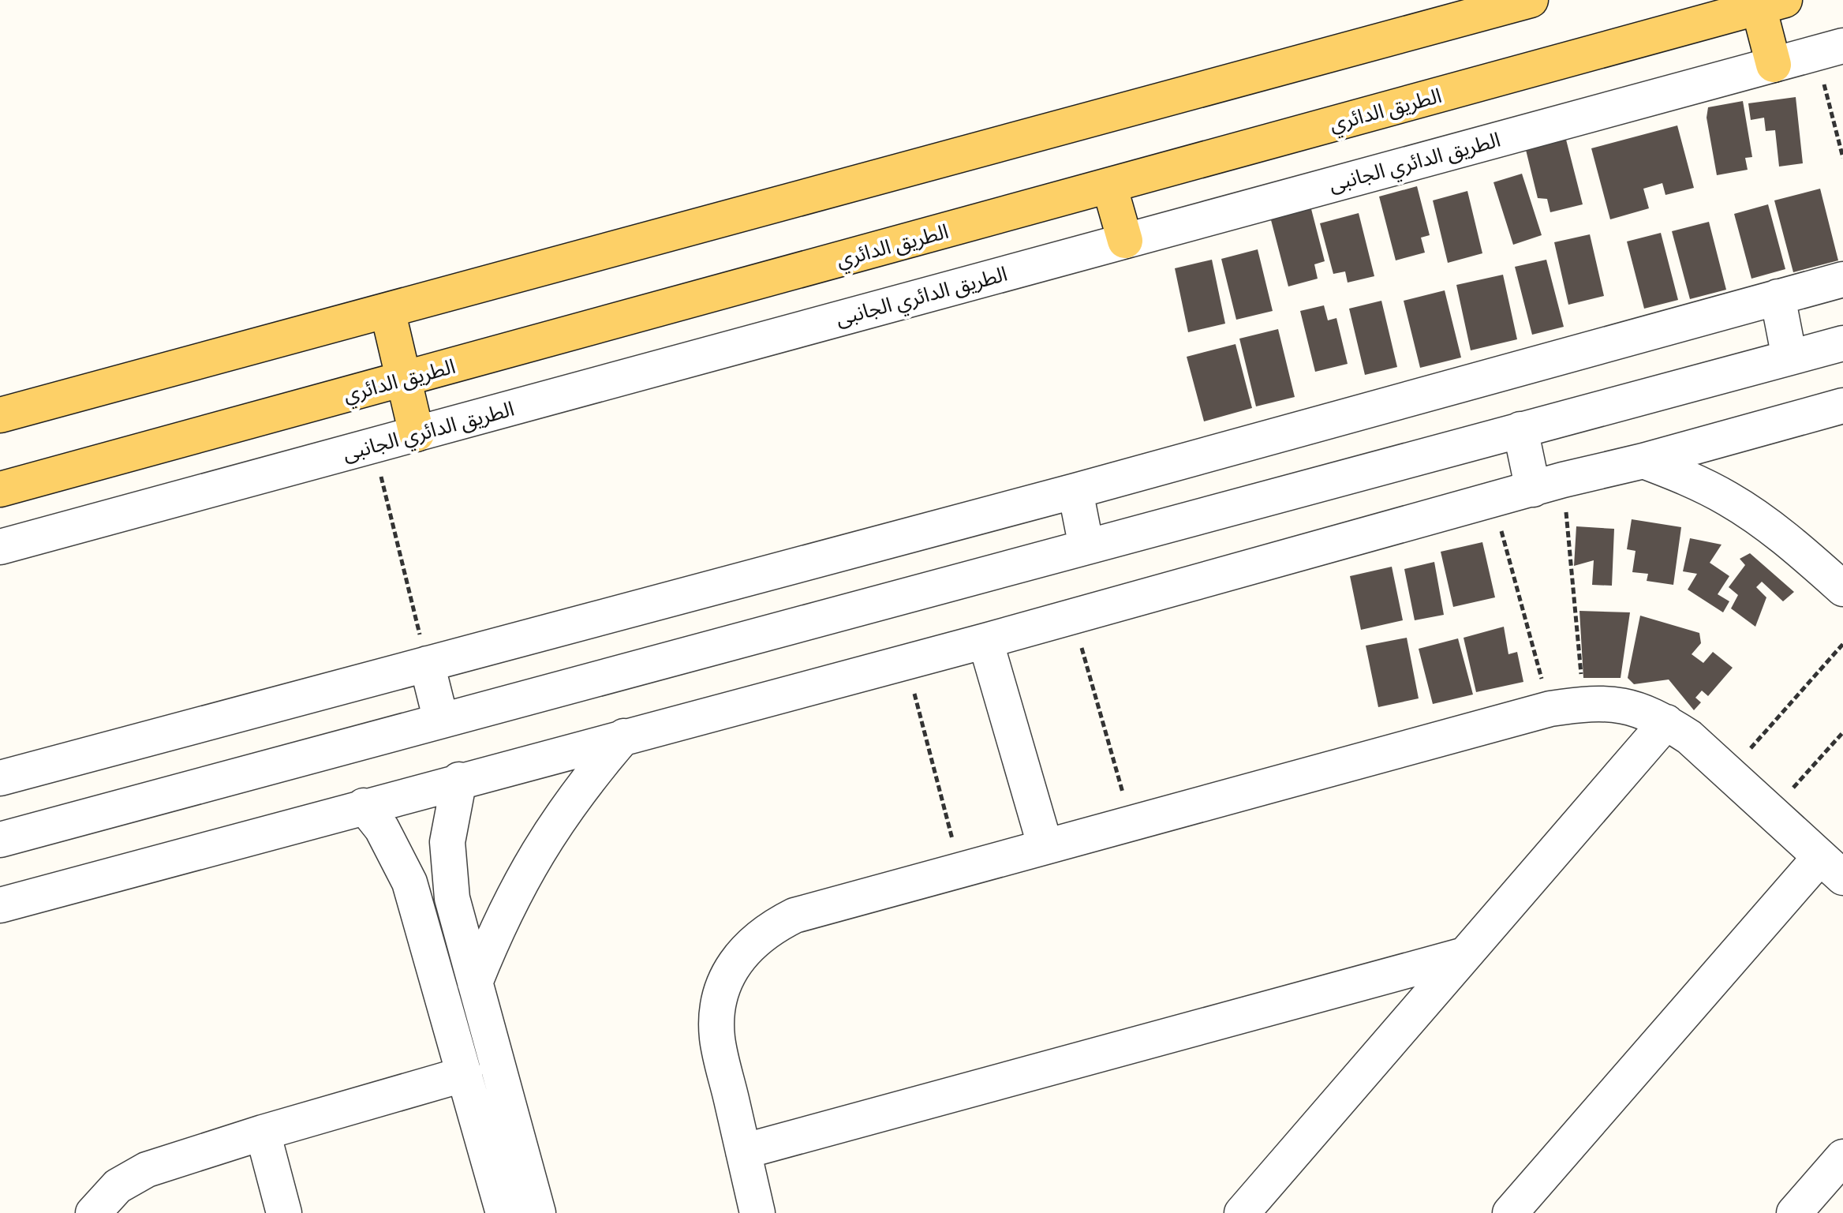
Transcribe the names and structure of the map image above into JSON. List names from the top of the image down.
{
  "streets": {
    "main road": ["الطريق الدائري"],
    "street": ["الطريق الدائري الجانبى"]
  }
}
